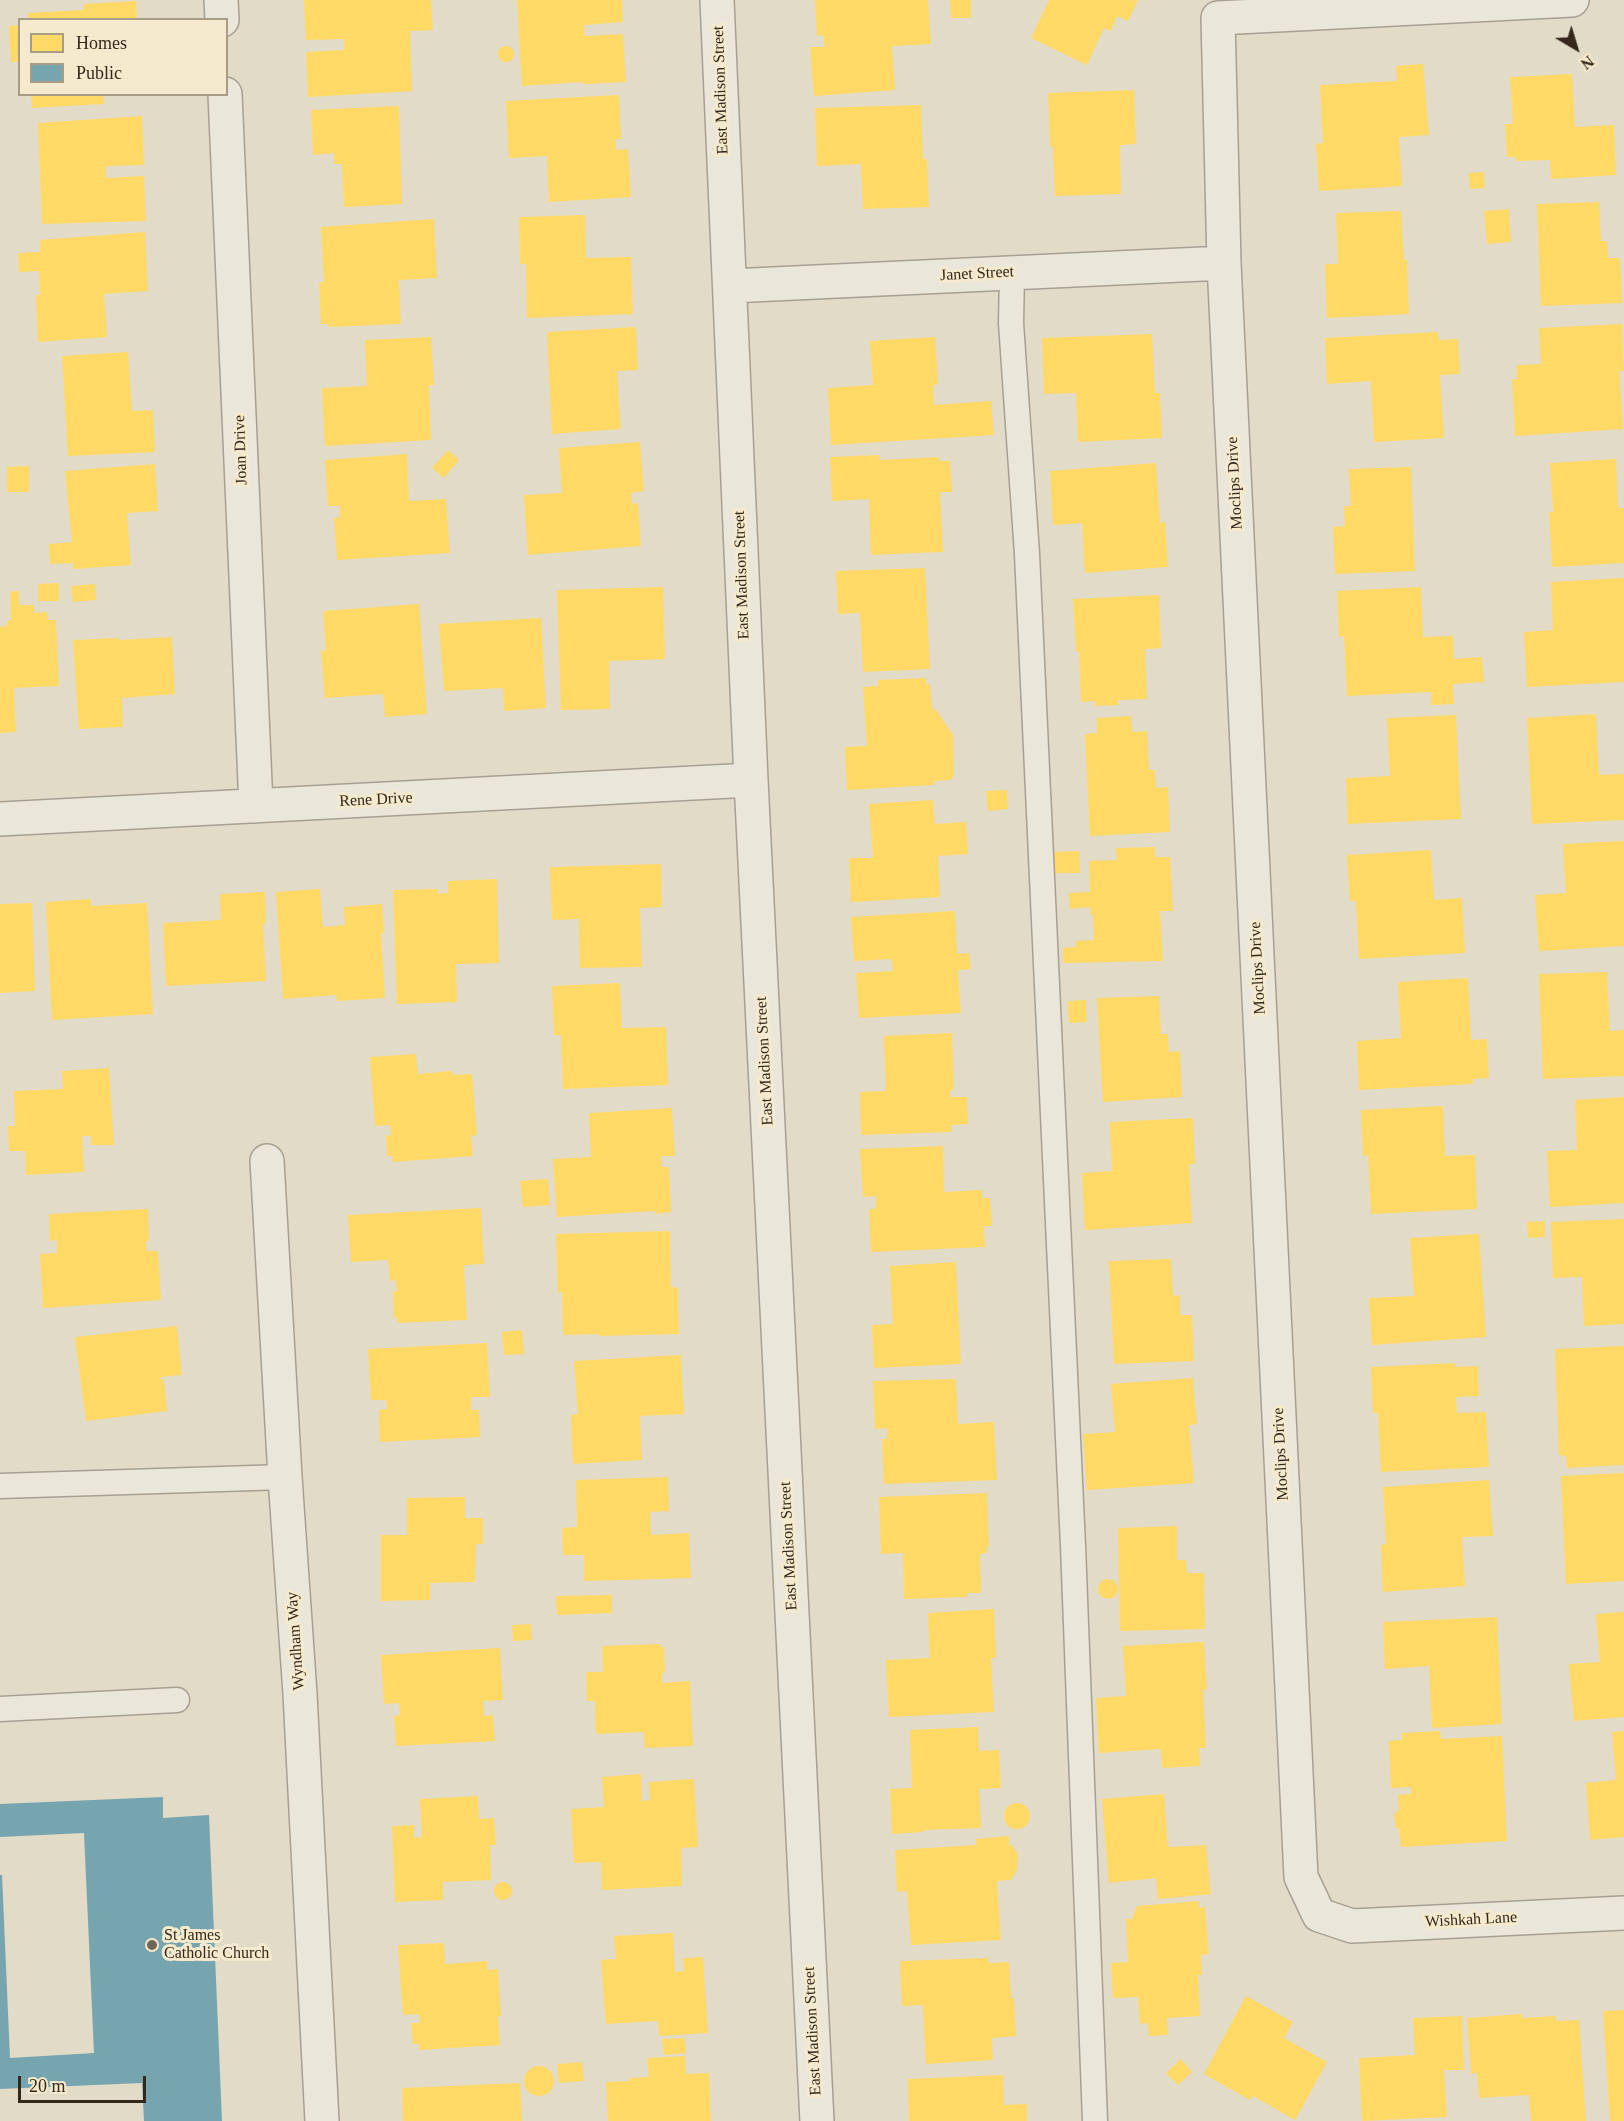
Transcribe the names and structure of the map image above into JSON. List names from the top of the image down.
{
  "streets": {
    "street": [
      "East Madison Street",
      "Janet Street",
      "Joan Drive",
      "Moclips Drive",
      "Rene Drive",
      "Wyndham Way",
      "Wishkah Lane"
    ]
  },
  "crossings": [
    ["East Madison Street", "Janet Street"],
    ["East Madison Street", "Rene Drive"],
    ["Janet Street", "Moclips Drive"],
    ["Joan Drive", "Rene Drive"],
    ["Moclips Drive", "Wishkah Lane"]
  ],
  "places": ["St James Catholic Church"],
  "legend": ["Homes", "Public"],
  "scale_bar": "20 m",
  "north": "bottom right"
}
